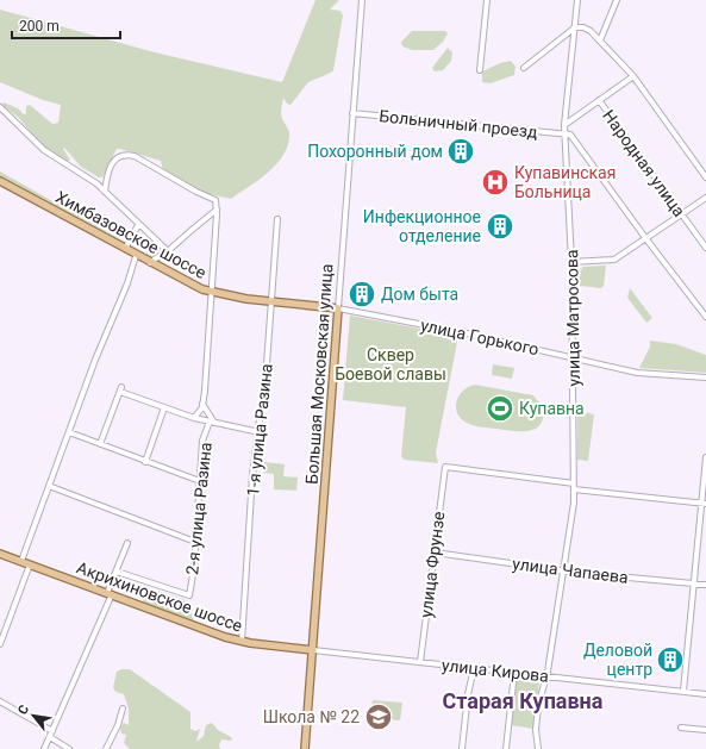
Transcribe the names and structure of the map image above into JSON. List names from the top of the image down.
{
  "streets": {
    "main road": ["Химбазовское шоссе", "Большая Московская улица", "Акрихиновское шоссе"],
    "street": [
      "Больничный проезд",
      "Народная улица",
      "улица Матросова",
      "улица Горького",
      "1-я улица Разина",
      "2-я улица Разина",
      "улица Фрунзе",
      "улица Чапаева",
      "улица Кирова"
    ]
  },
  "crossings": [
    ["Больничный проезд", "улица Матросова"],
    ["Больничный проезд", "Большая Московская улица"],
    ["Химбазовское шоссе", "улица Горького"],
    ["Химбазовское шоссе", "Большая Московская улица"],
    ["Химбазовское шоссе", "1-я улица Разина"],
    ["Химбазовское шоссе", "2-я улица Разина"],
    ["улица Матросова", "улица Горького"],
    ["улица Матросова", "улица Фрунзе"],
    ["улица Матросова", "улица Чапаева"],
    ["улица Матросова", "улица Кирова"],
    ["улица Горького", "Большая Московская улица"],
    ["Большая Московская улица", "Акрихиновское шоссе"],
    ["Большая Московская улица", "улица Кирова"],
    ["1-я улица Разина", "Акрихиновское шоссе"],
    ["улица Фрунзе", "улица Чапаева"],
    ["улица Фрунзе", "улица Кирова"],
    ["Акрихиновское шоссе", "улица Кирова"]
  ],
  "districts": ["Старая Купавна"],
  "parks": ["Сквер Боевой славы"],
  "places": {
    "building": [
      "Похоронный дом",
      "Инфекционное отделение",
      "Дом быта",
      "Деловой центр"
    ],
    "hospital": ["Купавинская Больница"],
    "sports": ["Купавна"],
    "school or university": ["Школа № 22"]
  },
  "scale_bar": "200 m",
  "north": "top left"
}
